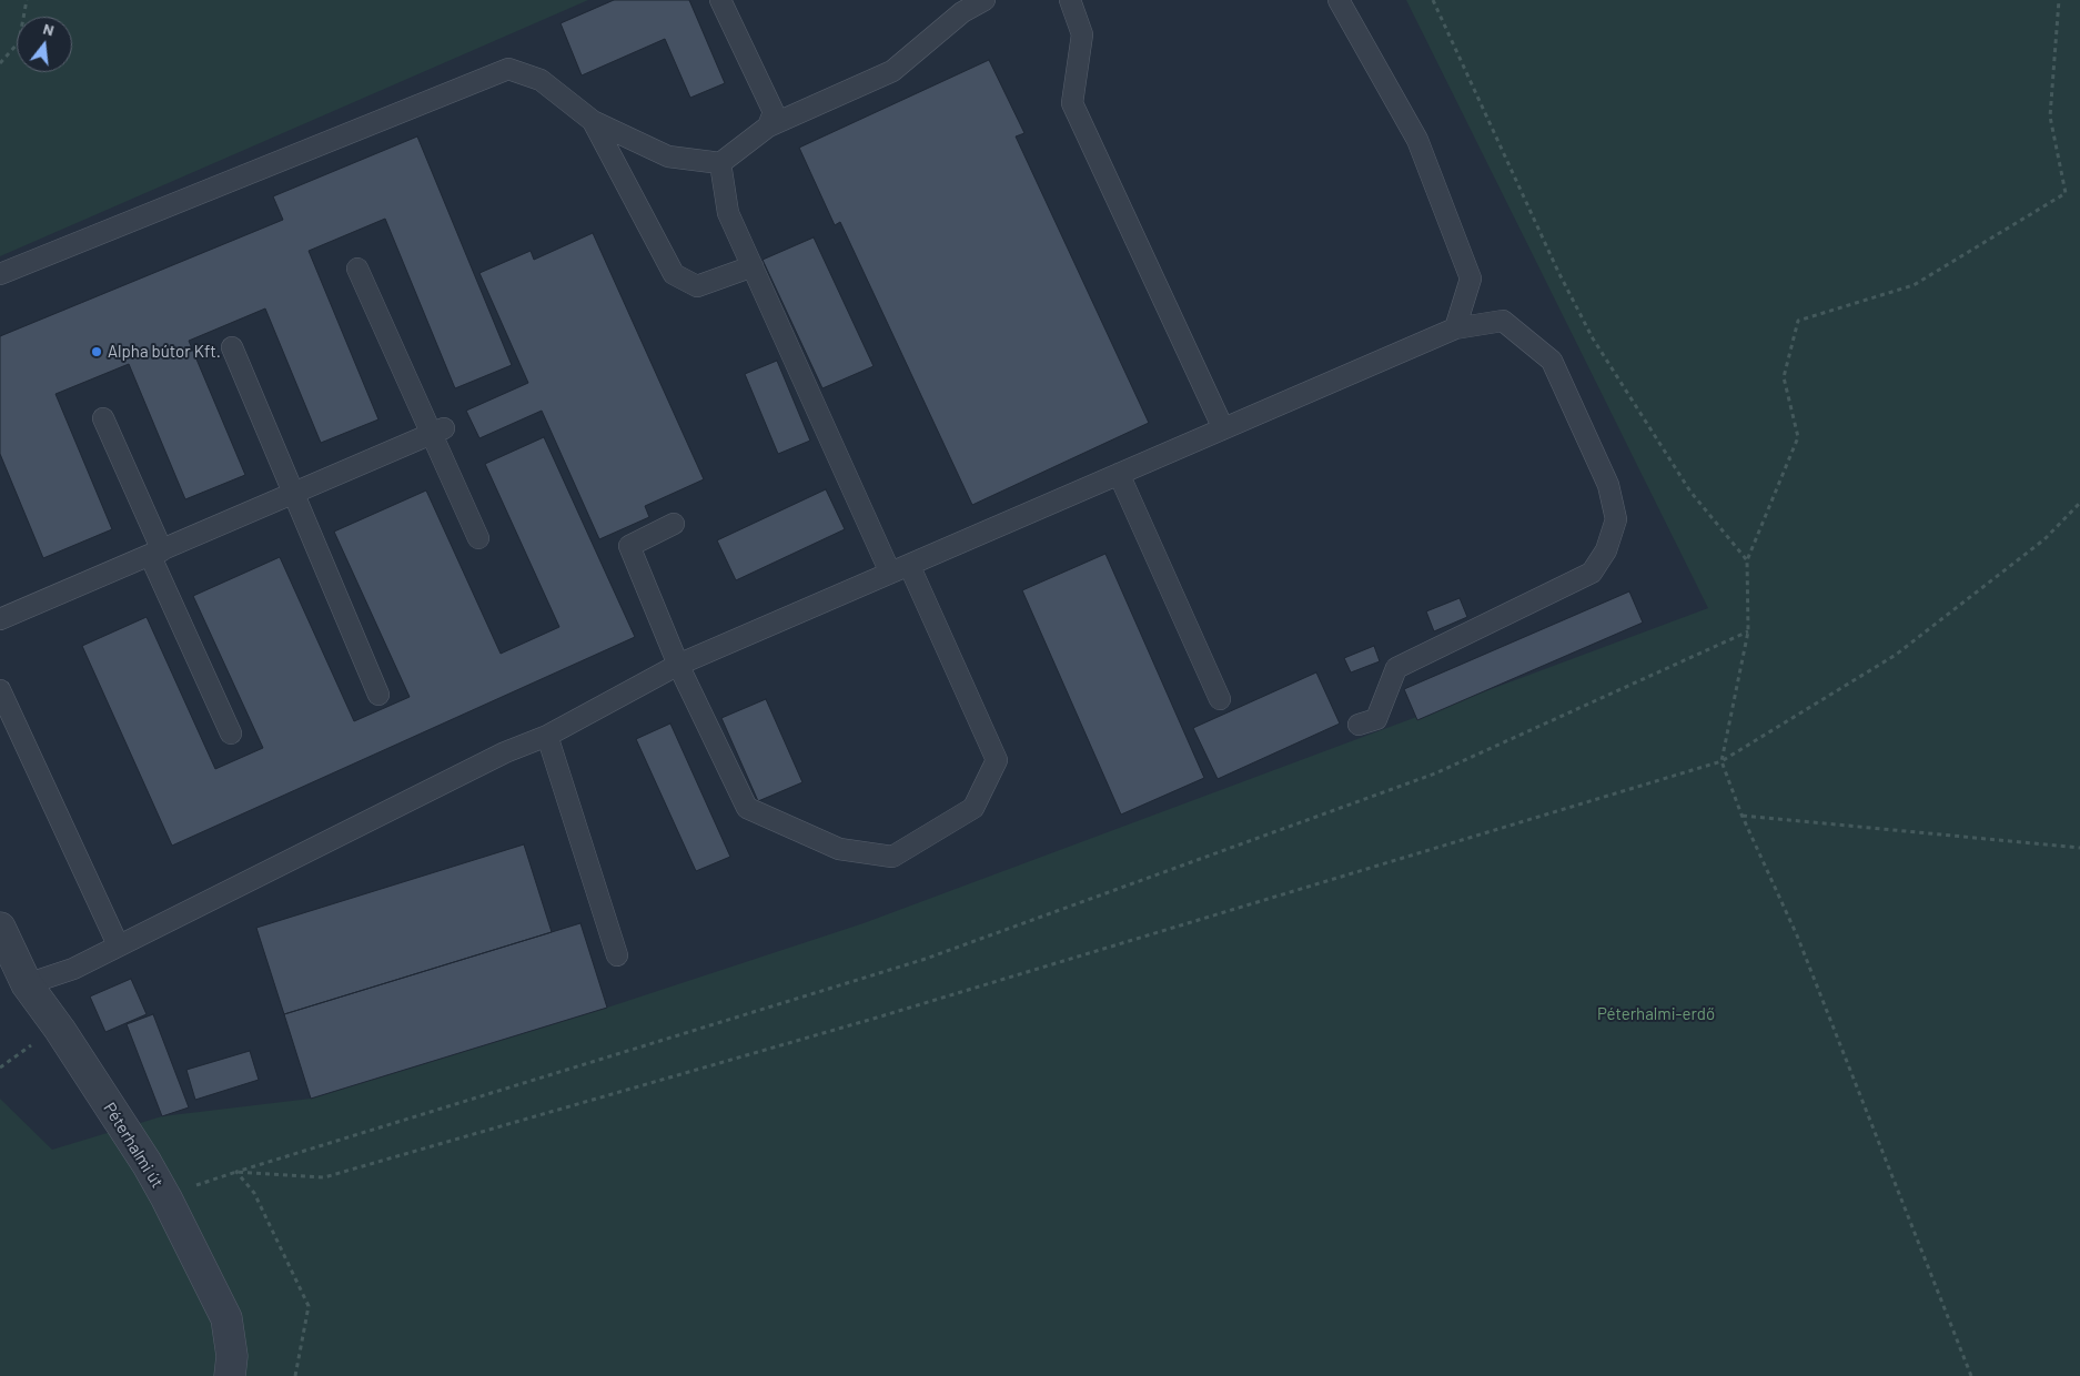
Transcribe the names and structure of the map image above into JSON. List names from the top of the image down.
{
  "streets": {
    "street": ["Péterhalmi út"]
  },
  "parks": ["Péterhalmi-erdő"],
  "places": ["Alpha bútor Kft."],
  "north": "top"
}
